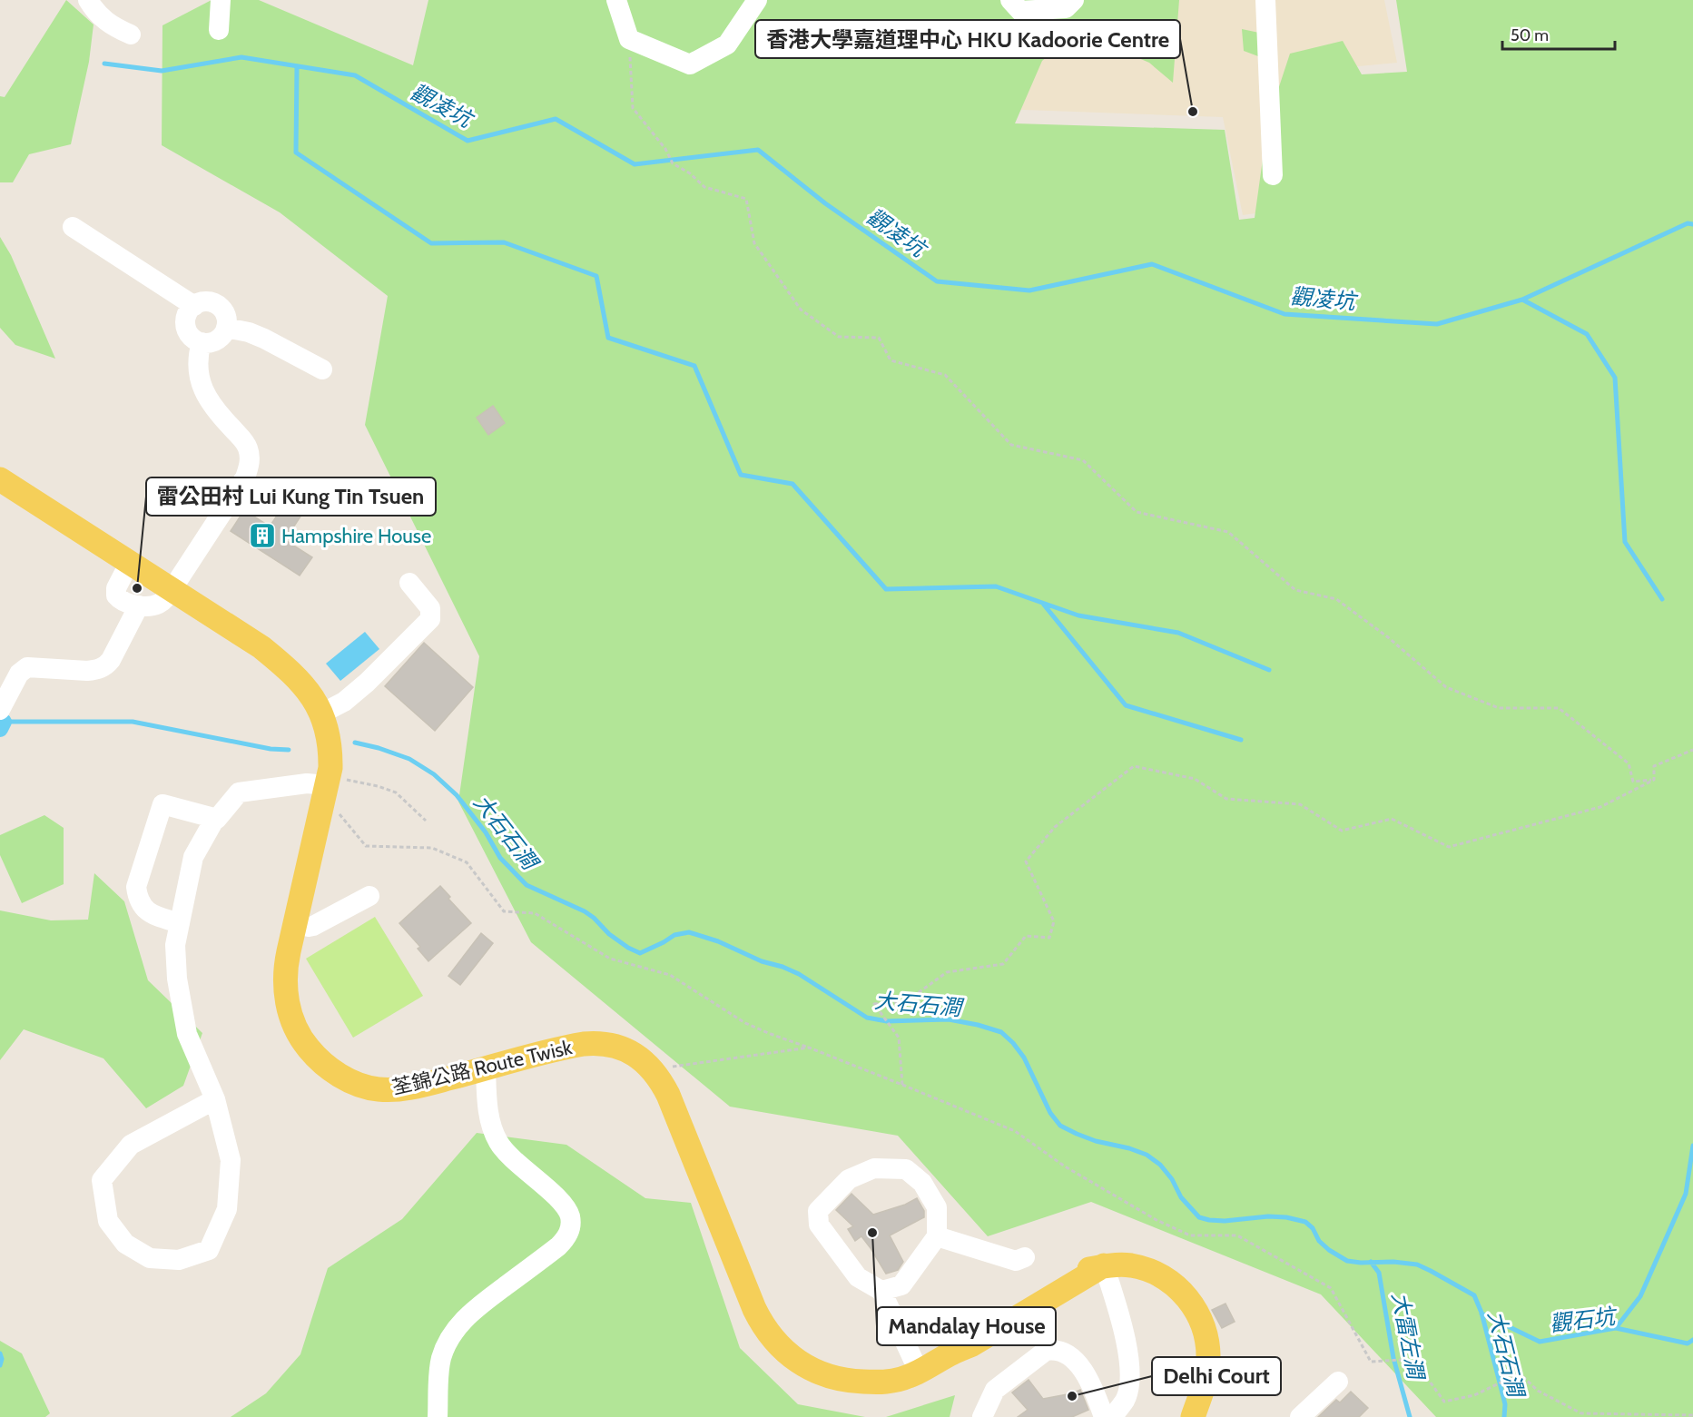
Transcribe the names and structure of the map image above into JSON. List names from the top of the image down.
{
  "streets": {
    "main road": ["荃錦公路 Route Twisk"]
  },
  "water": [
    "觀凌坑",
    "大石石澗",
    "觀石坑",
    "大雷左澗"
  ],
  "places": {
    "other": [
      "香港大學嘉道理中心 HKU Kadoorie Centre",
      "雷公田村 Lui Kung Tin Tsuen",
      "Mandalay House",
      "Delhi Court"
    ],
    "building": ["Hampshire House"]
  },
  "scale_bar": "50 m"
}
